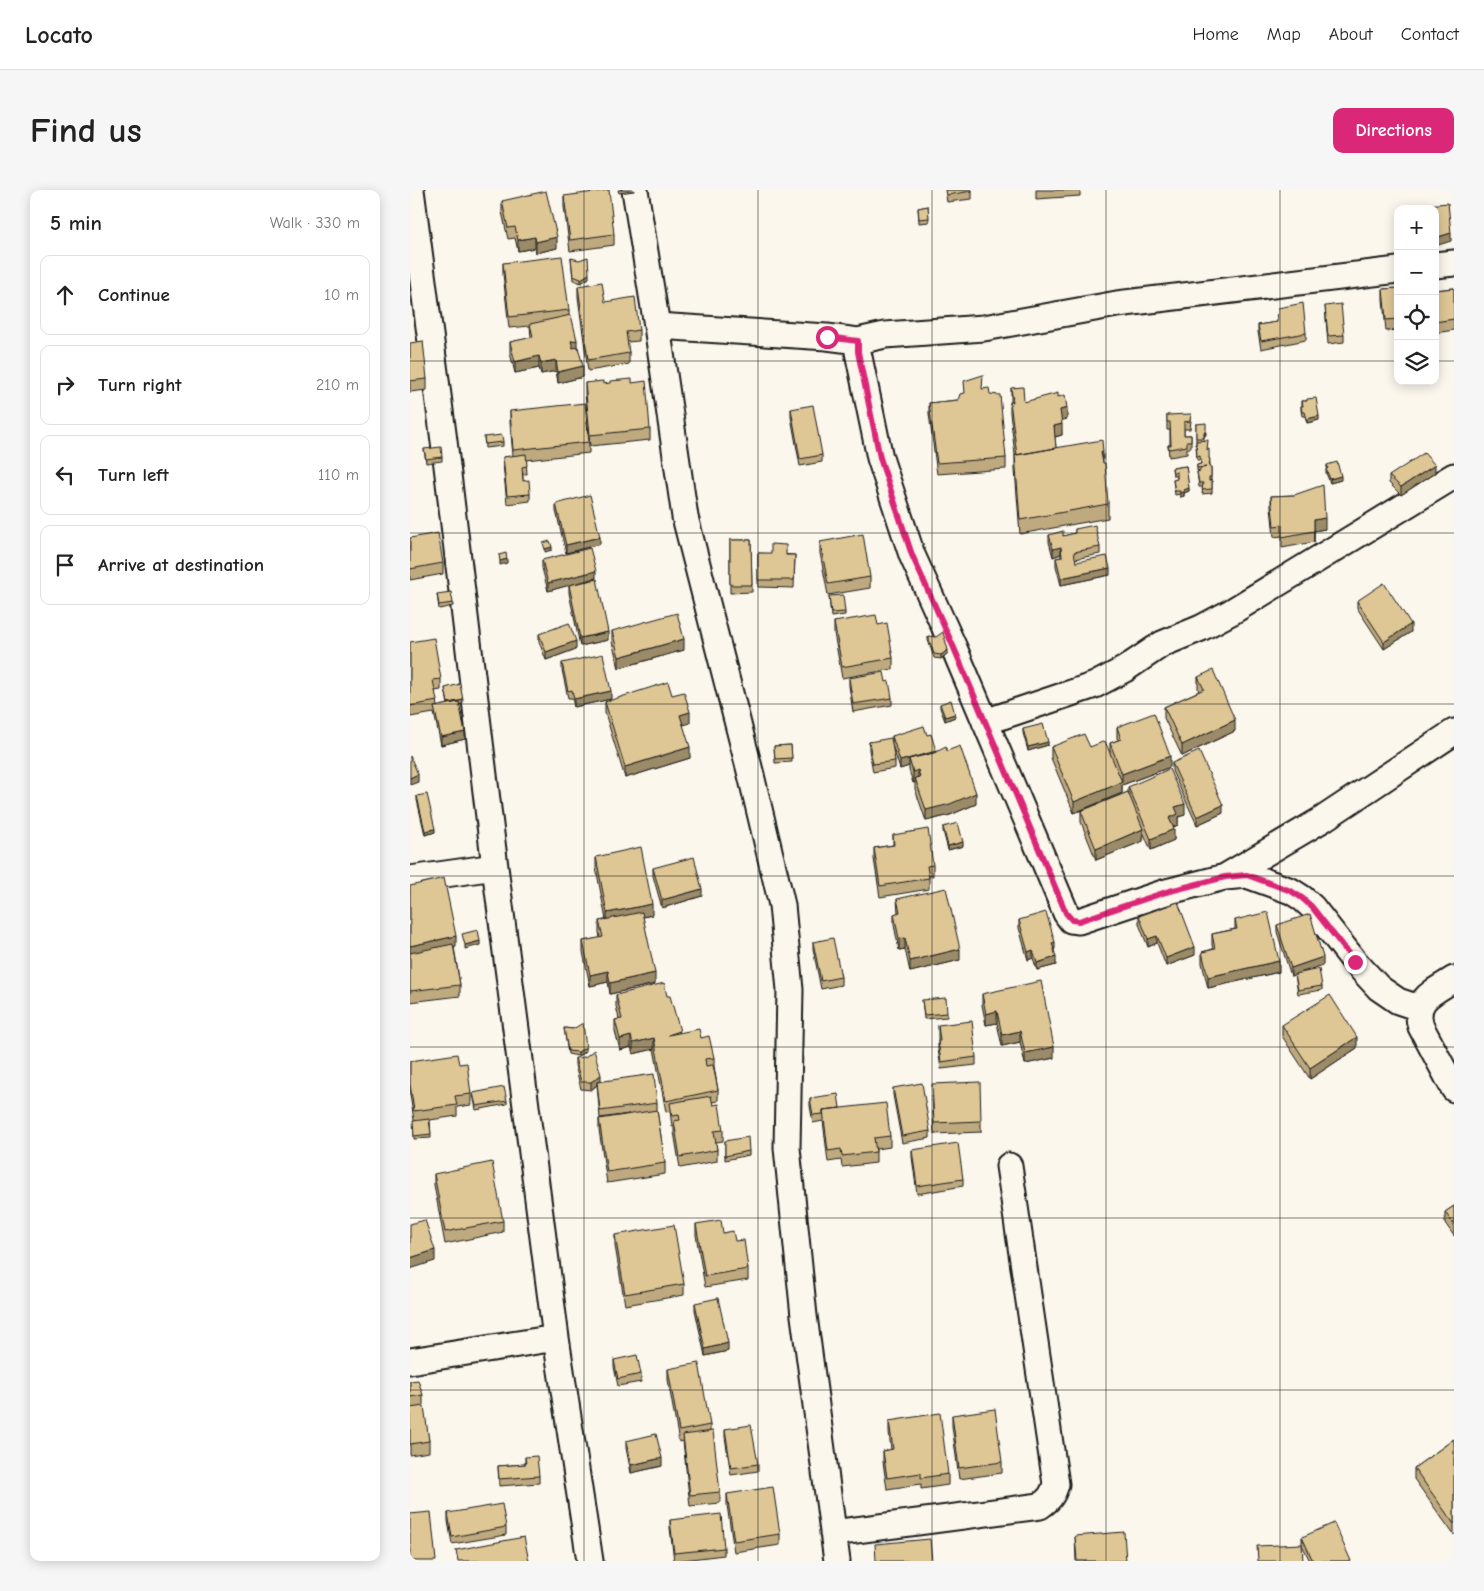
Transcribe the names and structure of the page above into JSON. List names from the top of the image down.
{
  "page": {
    "header": "Locato",
    "nav": [
      "Home",
      "Map",
      "About",
      "Contact"
    ],
    "buttons": "Directions",
    "title": "Find us",
    "heading": ["5 min", "Walk · 330 m"],
    "map_buttons": ["+", "−"],
    "list": [
      ["Continue", "10 m"],
      ["Turn right", "210 m"],
      ["Turn left", "110 m"],
      "Arrive at destination"
    ]
  }
}
